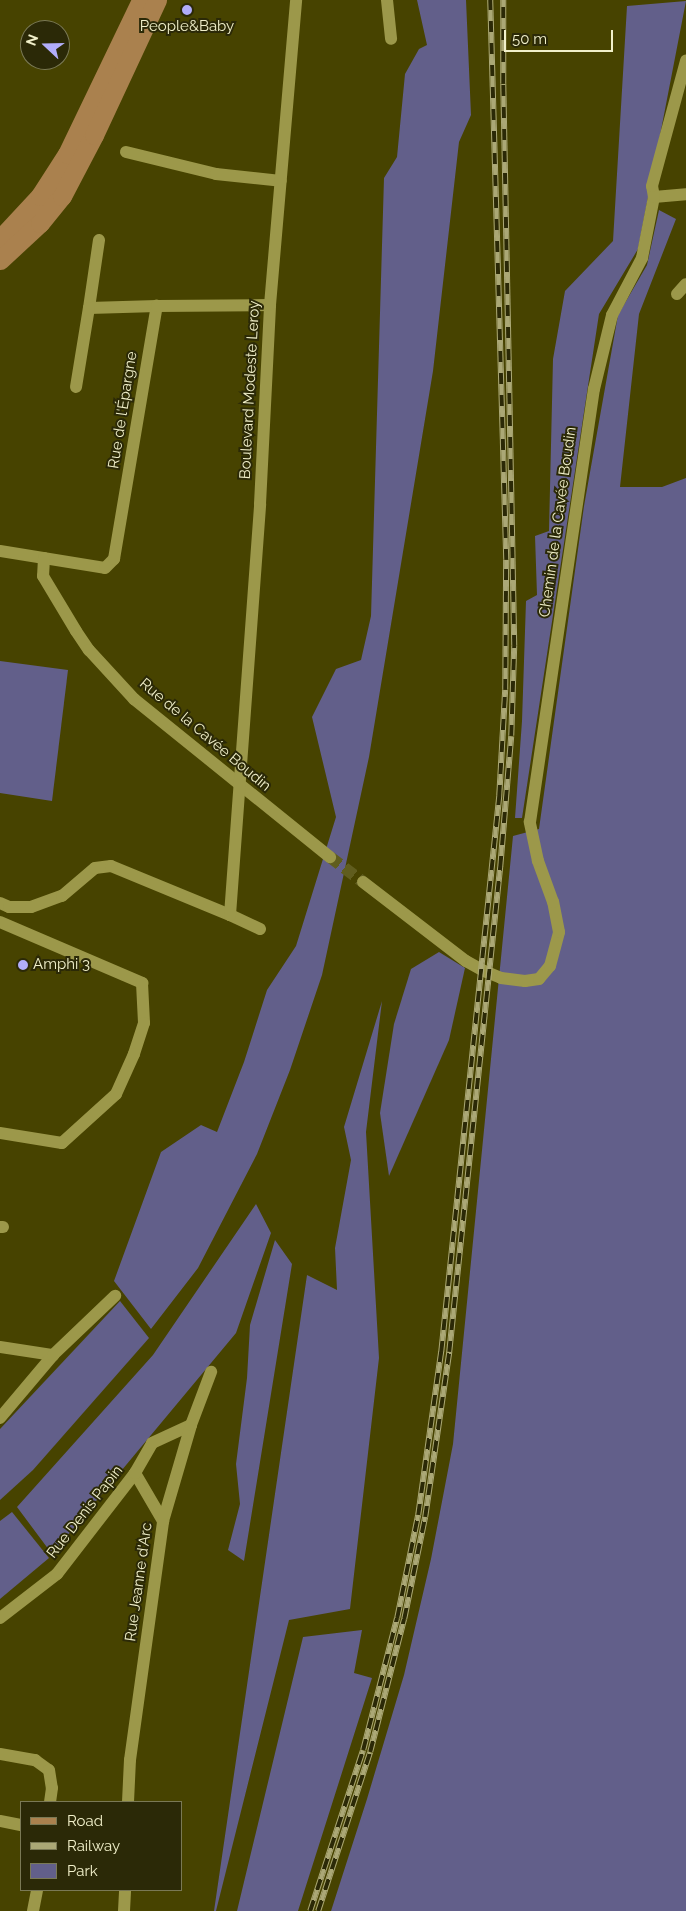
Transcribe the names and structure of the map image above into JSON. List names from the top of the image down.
{
  "streets": {
    "street": [
      "Boulevard Modeste Leroy",
      "Rue de l'Épargne",
      "Chemin de la Cavée Boudin",
      "Rue de la Cavée Boudin",
      "Rue Denis Papin",
      "Rue Jeanne d'Arc"
    ]
  },
  "crossings": [
    ["Boulevard Modeste Leroy", "Rue de la Cavée Boudin"],
    ["Rue de l'Épargne", "Rue de la Cavée Boudin"],
    ["Rue Denis Papin", "Rue Jeanne d'Arc"]
  ],
  "places": ["People&Baby", "Amphi 3"],
  "legend": ["Road", "Railway", "Park"],
  "scale_bar": "50 m",
  "north": "left"
}
